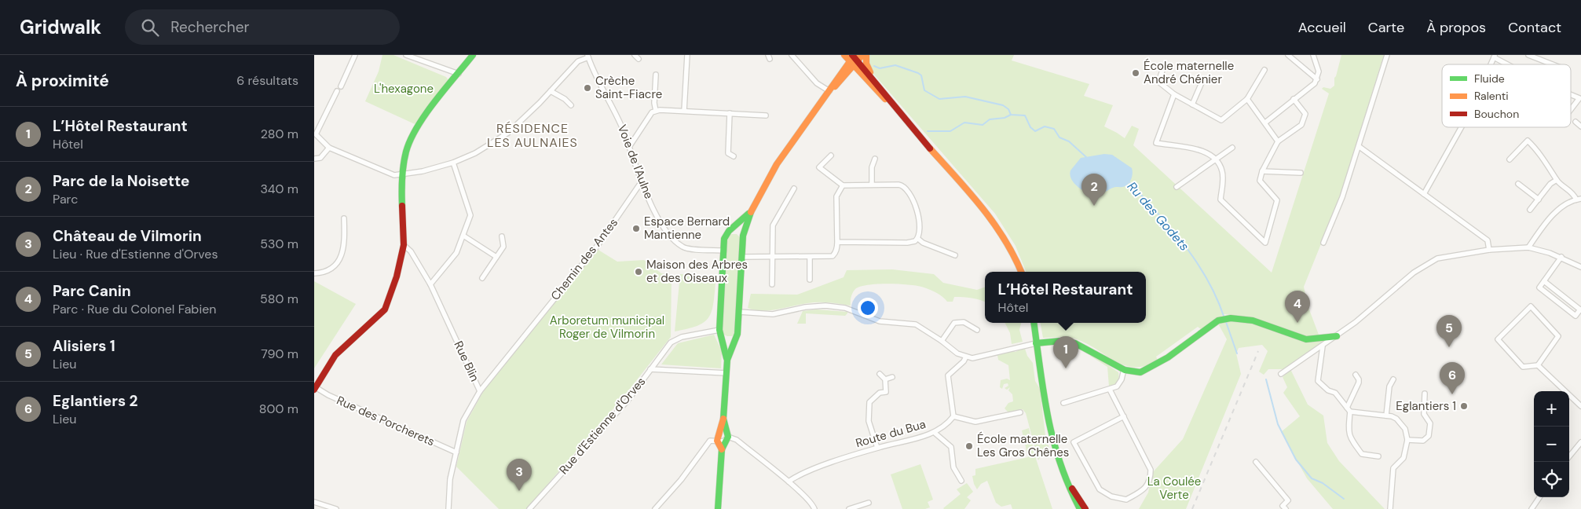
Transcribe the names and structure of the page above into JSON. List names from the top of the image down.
{
  "streets": {
    "street": [
      "Voie de l'Aulne",
      "Chemin des Antes",
      "Rue Blin",
      "Rue des Porcherets",
      "Rue d'Estienne d'Orves",
      "Route du Bua"
    ]
  },
  "crossings": [
    ["Voie de l'Aulne", "Chemin des Antes"],
    ["Chemin des Antes", "Rue Blin"],
    ["Rue Blin", "Rue des Porcherets"]
  ],
  "districts": ["RÉSIDENCE LES AULNAIES"],
  "water": ["Ru des Godets"],
  "parks": ["L'hexagone", "Arboretum municipal Roger de Vilmorin", "La Coulée Verte"],
  "places": [
    "École maternelle André Chénier",
    "Crèche Saint-Fiacre",
    "Espace Bernard Mantienne",
    "Maison des Arbres et des Oiseaux",
    "Eglantiers 1",
    "École maternelle Les Gros Chênes"
  ],
  "legend": ["Fluide", "Ralenti", "Bouchon"],
  "page": {
    "header": "Gridwalk",
    "search": "Rechercher",
    "nav": [
      "Accueil",
      "Carte",
      "À propos",
      "Contact"
    ],
    "heading": ["À proximité", "6 résultats"],
    "list": [
      {
        "mark": "1",
        "name": "L’Hôtel Restaurant",
        "note": "Hôtel",
        "value": "280 m"
      },
      {
        "mark": "2",
        "name": "Parc de la Noisette",
        "note": "Parc",
        "value": "340 m"
      },
      {
        "mark": "3",
        "name": "Château de Vilmorin",
        "note": "Lieu · Rue d'Estienne d'Orves",
        "value": "530 m"
      },
      {
        "mark": "4",
        "name": "Parc Canin",
        "note": "Parc · Rue du Colonel Fabien",
        "value": "580 m"
      },
      {
        "mark": "5",
        "name": "Alisiers 1",
        "note": "Lieu",
        "value": "790 m"
      },
      {
        "mark": "6",
        "name": "Eglantiers 2",
        "note": "Lieu",
        "value": "800 m"
      }
    ],
    "pins": [
      "2",
      "4",
      "5",
      "1",
      "6",
      "3"
    ],
    "popup": ["L’Hôtel Restaurant", "Hôtel"],
    "map_buttons": ["+", "−"]
  }
}
